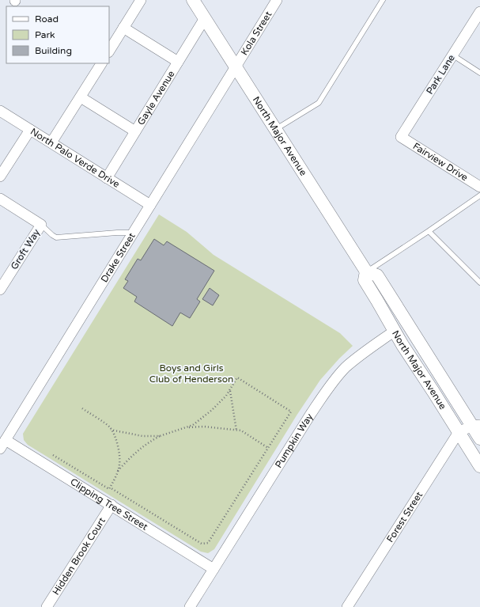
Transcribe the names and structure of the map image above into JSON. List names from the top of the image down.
{
  "streets": {
    "street": [
      "Kola Street",
      "Park Lane",
      "Gayle Avenue",
      "North Major Avenue",
      "North Palo Verde Drive",
      "Fairview Drive",
      "Groft Way",
      "Drake Street",
      "Pumpkin Way",
      "Clipping Tree Street",
      "Forest Street",
      "Hidden Brook Court"
    ]
  },
  "crossings": [
    ["Kola Street", "North Major Avenue"],
    ["Kola Street", "Drake Street"],
    ["Park Lane", "Fairview Drive"],
    ["Gayle Avenue", "North Major Avenue"],
    ["Gayle Avenue", "North Palo Verde Drive"],
    ["North Major Avenue", "Drake Street"],
    ["North Major Avenue", "Pumpkin Way"],
    ["North Major Avenue", "Forest Street"],
    ["North Palo Verde Drive", "Drake Street"],
    ["Drake Street", "Clipping Tree Street"],
    ["Pumpkin Way", "Clipping Tree Street"],
    ["Clipping Tree Street", "Hidden Brook Court"]
  ],
  "parks": ["Boys and Girls Club of Henderson"],
  "legend": ["Road", "Park", "Building"]
}
